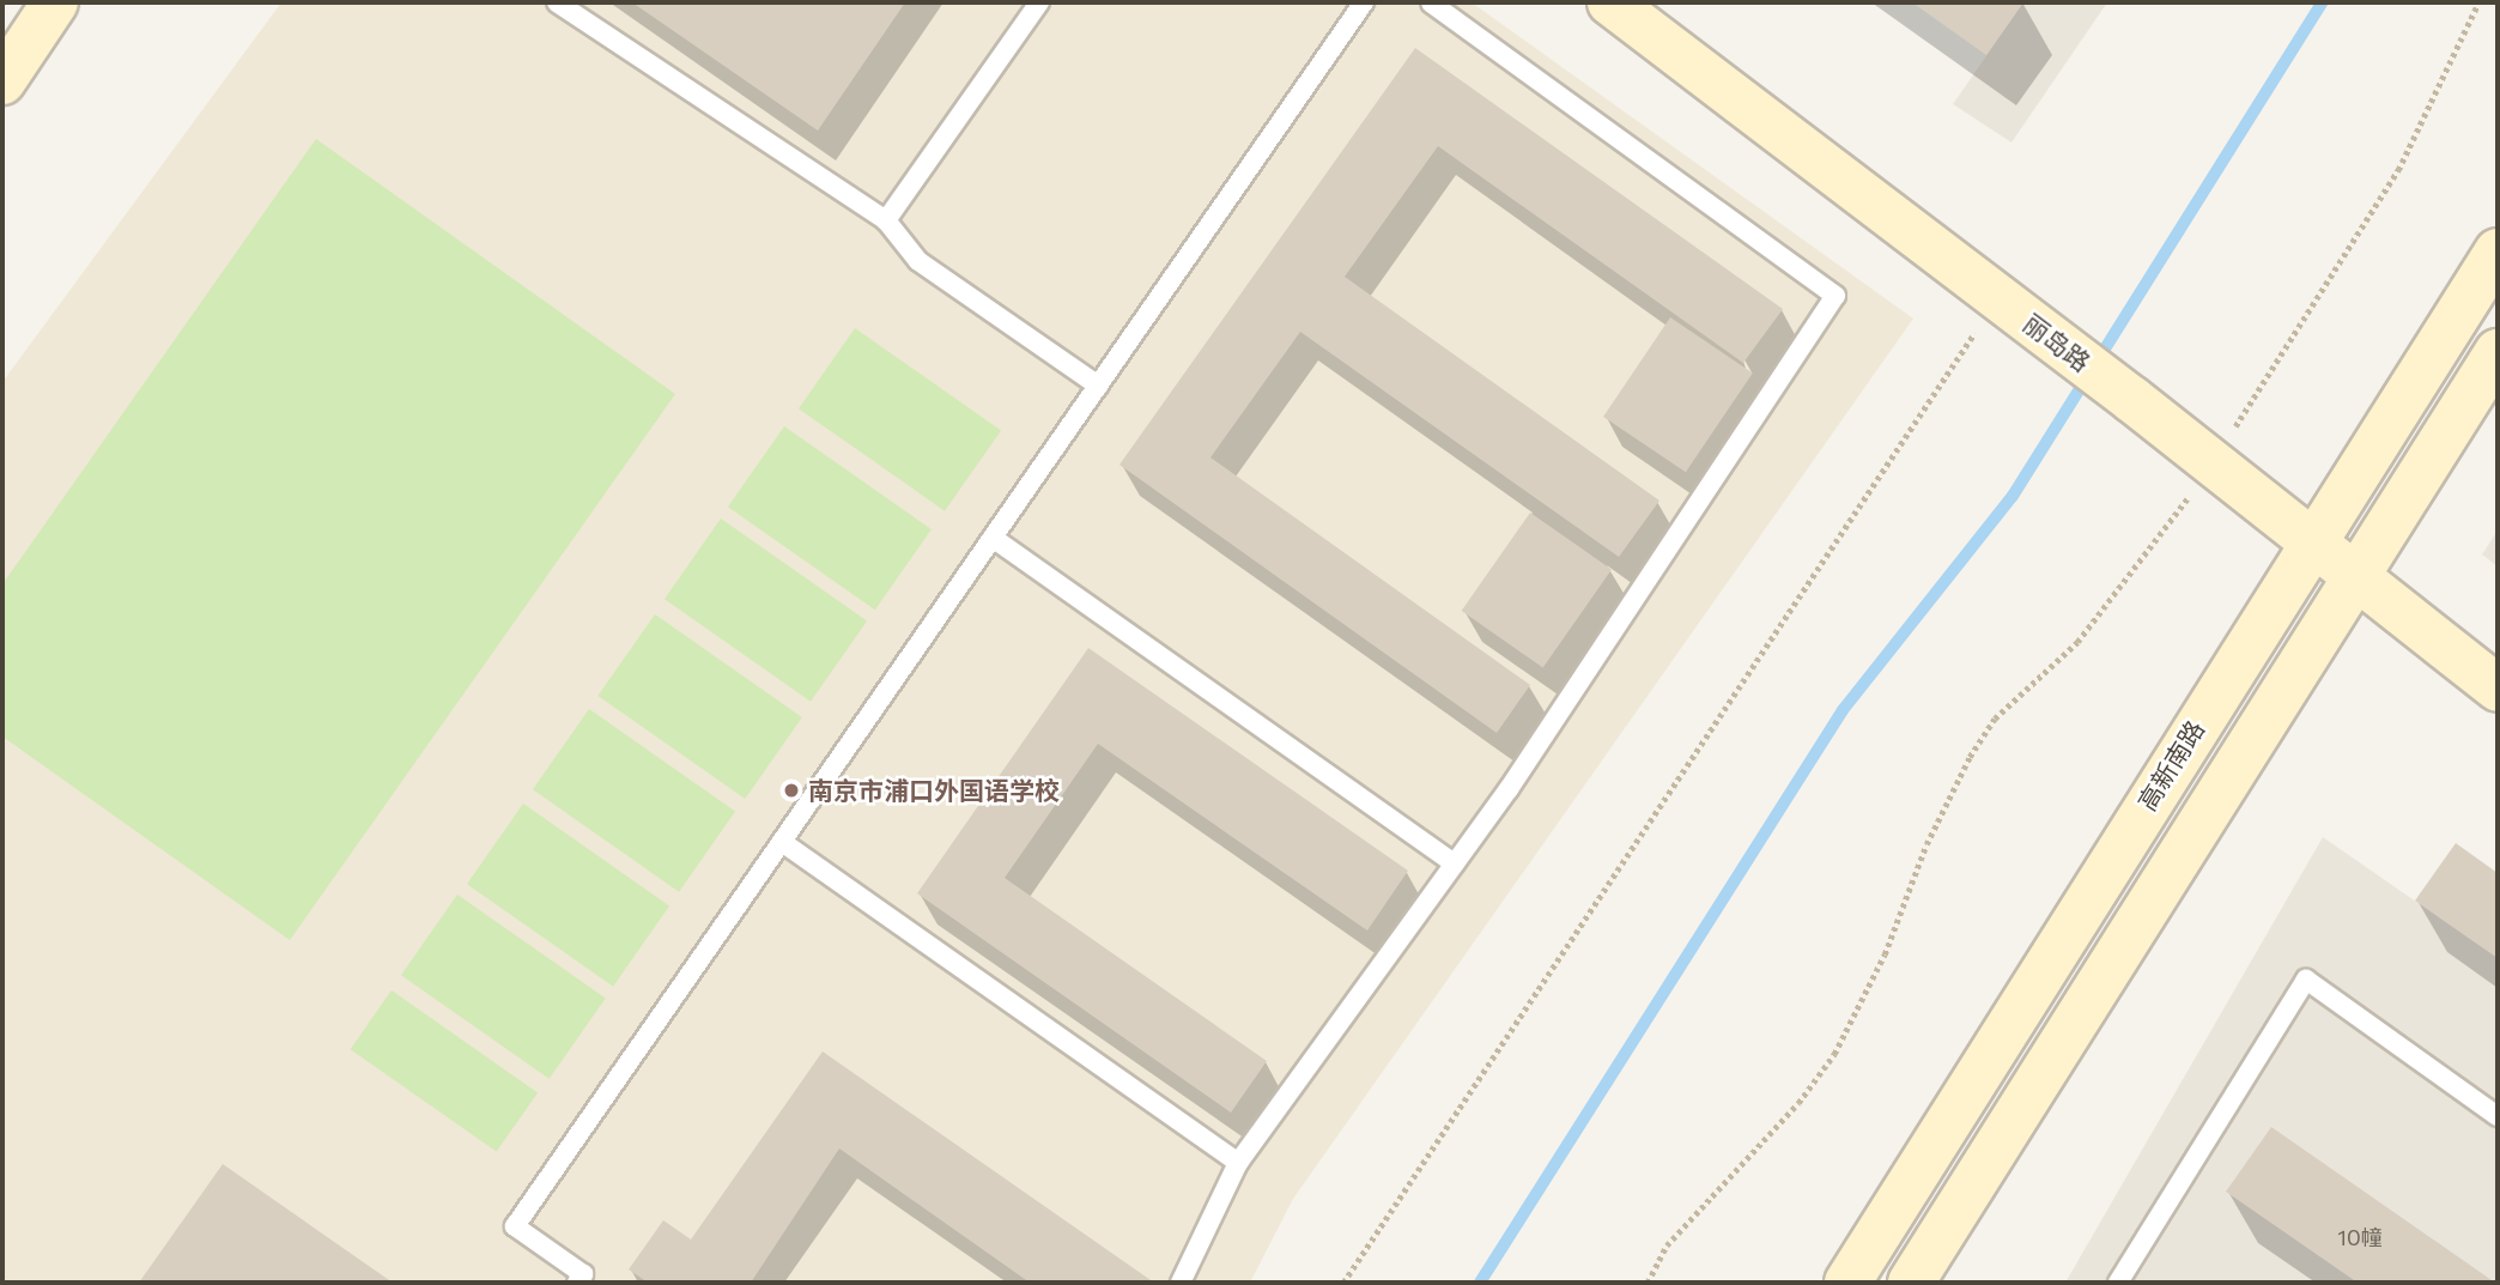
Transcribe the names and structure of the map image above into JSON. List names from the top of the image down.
{
  "streets": {
    "main road": ["丽岛路", "高新南路"]
  },
  "crossings": [
    ["丽岛路", "高新南路"]
  ],
  "places": ["南京市浦口外国语学校"],
  "house_numbers": ["10幢"]
}
